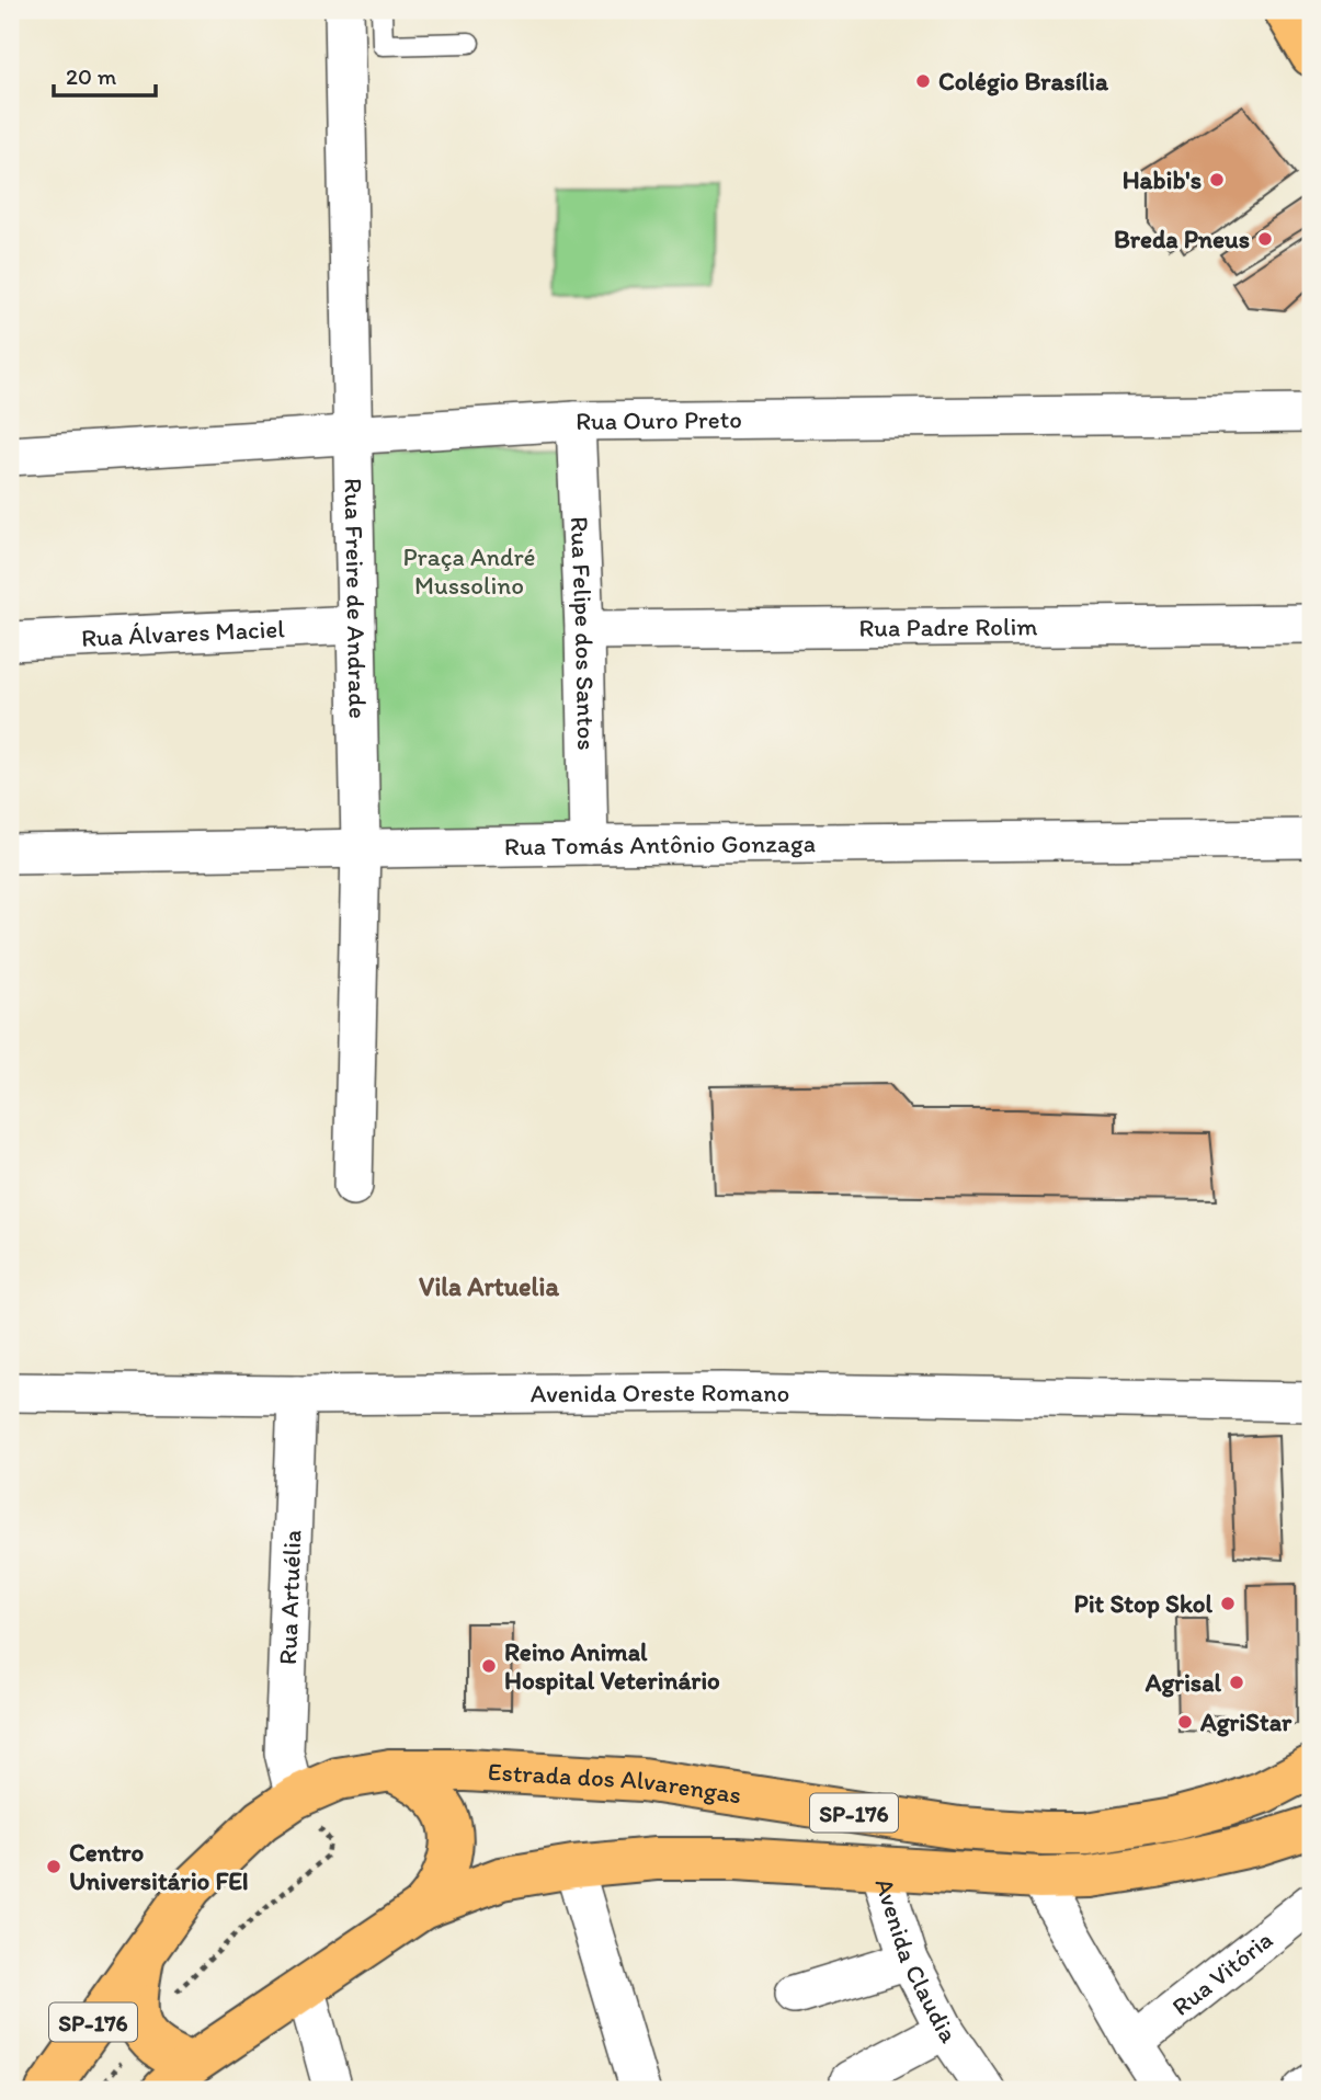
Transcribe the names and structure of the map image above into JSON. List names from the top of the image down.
{
  "streets": {
    "main road": ["Estrada dos Alvarengas", "SP-176"],
    "street": [
      "Rua Ouro Preto",
      "Rua Freire de Andrade",
      "Rua Padre Rolim",
      "Rua Álvares Maciel",
      "Rua Felipe dos Santos",
      "Rua Tomás Antônio Gonzaga",
      "Avenida Oreste Romano",
      "Rua Artuélia",
      "Avenida Claudia",
      "Rua Vitória"
    ]
  },
  "crossings": [
    ["Rua Ouro Preto", "Rua Freire de Andrade"],
    ["Rua Ouro Preto", "Rua Felipe dos Santos"],
    ["Rua Freire de Andrade", "Rua Álvares Maciel"],
    ["Rua Freire de Andrade", "Rua Tomás Antônio Gonzaga"],
    ["Rua Padre Rolim", "Rua Felipe dos Santos"],
    ["Rua Felipe dos Santos", "Rua Tomás Antônio Gonzaga"],
    ["Avenida Oreste Romano", "Rua Artuélia"],
    ["Rua Artuélia", "Estrada dos Alvarengas"],
    ["SP-176", "Avenida Claudia"]
  ],
  "districts": ["Vila Artuelia"],
  "parks": ["Praça André Mussolino"],
  "places": [
    "Colégio Brasília",
    "Habib's",
    "Breda Pneus",
    "Pit Stop Skol",
    "Reino Animal Hospital Veterinário",
    "Agrisal",
    "AgriStar",
    "Centro Universitário FEI"
  ],
  "scale_bar": "20 m"
}
